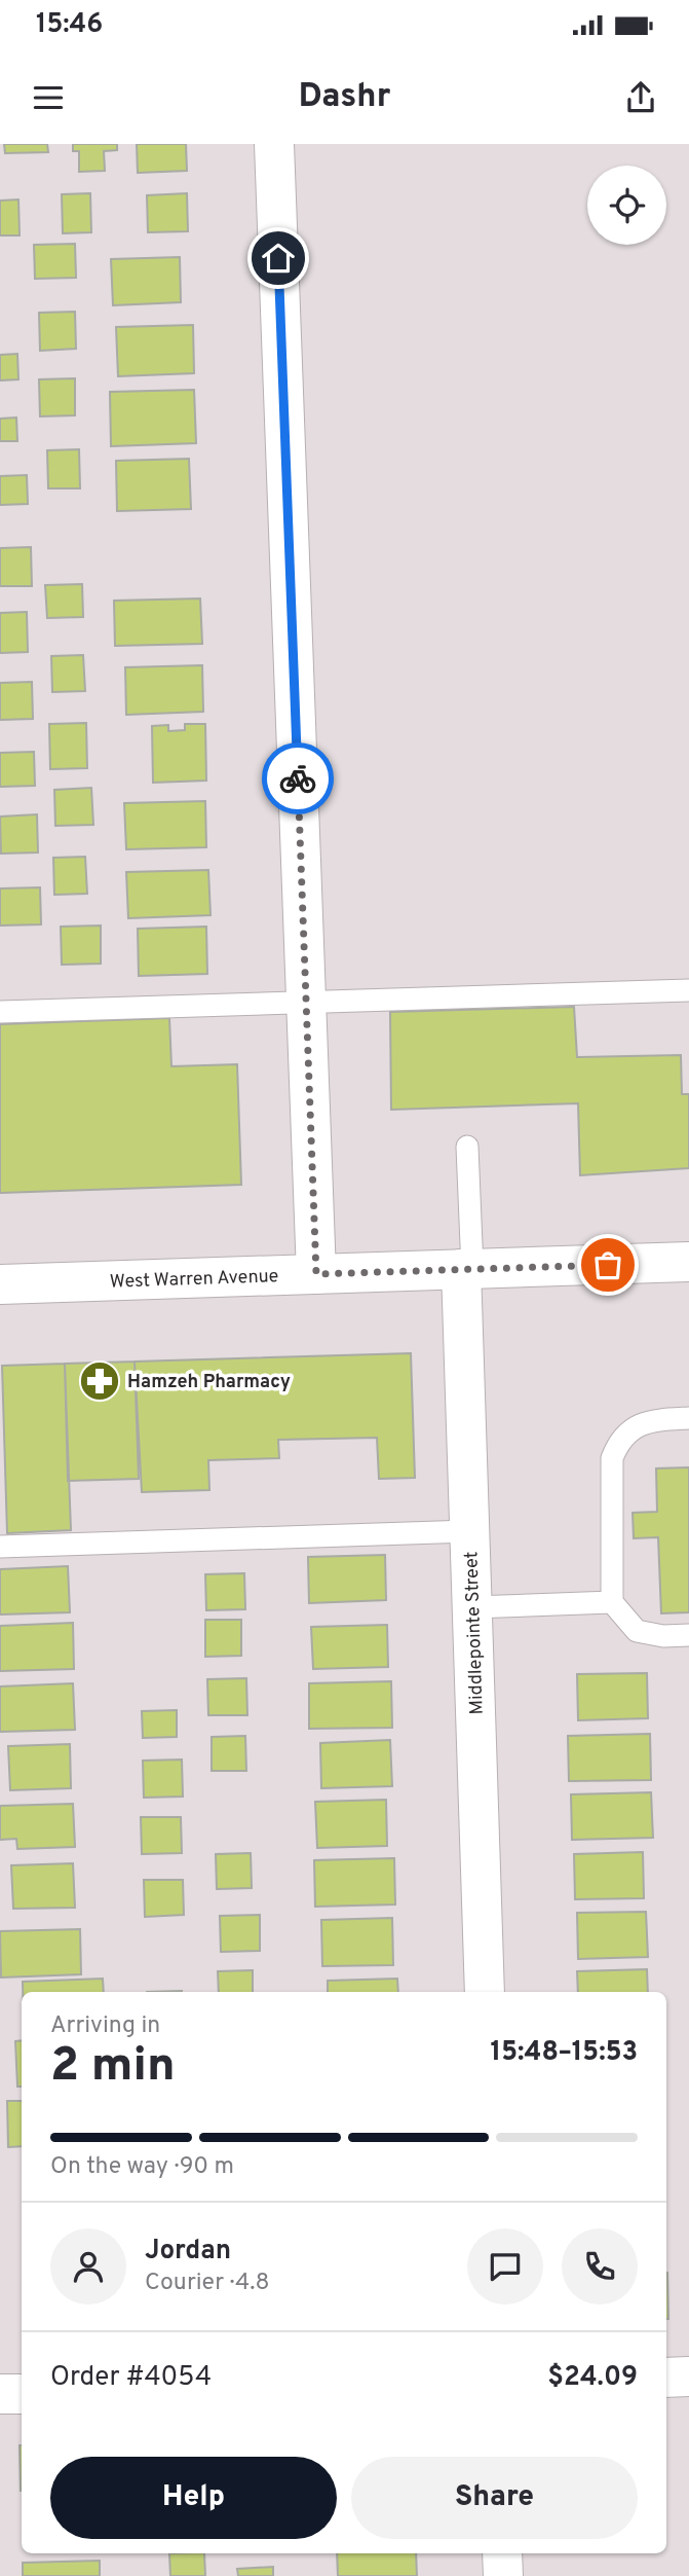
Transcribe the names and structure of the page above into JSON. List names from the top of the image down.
{
  "streets": {
    "street": ["West Warren Avenue", "Middlepointe Street"]
  },
  "crossings": [
    ["West Warren Avenue", "Middlepointe Street"]
  ],
  "places": {
    "pharmacy": ["Hamzeh Pharmacy"]
  },
  "page": {
    "status": "15:46",
    "header": "Dashr",
    "heading": ["2 min", "Arriving in", "15:48–15:53"],
    "panel": [
      "Jordan",
      "Courier · 4.8",
      "Order #4054",
      "$24.09"
    ],
    "bar": "On the way · 90 m",
    "buttons": ["Help", "Share"]
  }
}
